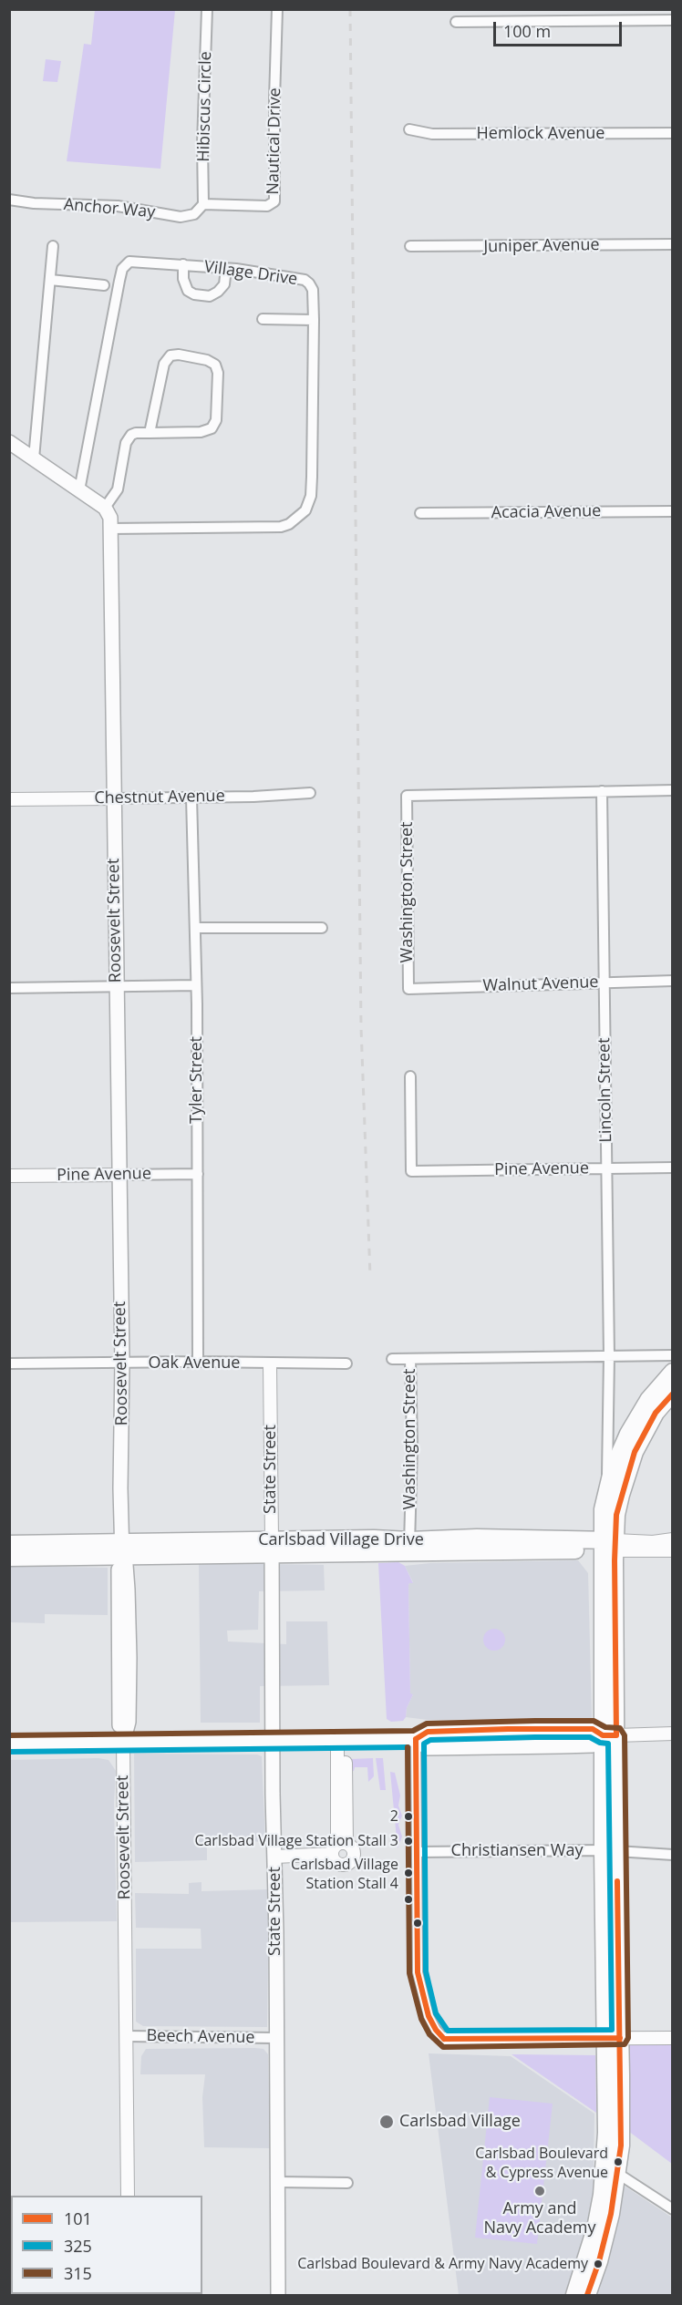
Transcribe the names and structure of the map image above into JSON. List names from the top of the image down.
{
  "streets": {
    "main road": ["Roosevelt Street", "State Street", "Carlsbad Village Drive"],
    "street": [
      "Hibiscus Circle",
      "Hemlock Avenue",
      "Nautical Drive",
      "Anchor Way",
      "Juniper Avenue",
      "Village Drive",
      "Acacia Avenue",
      "Chestnut Avenue",
      "Washington Street",
      "Walnut Avenue",
      "Tyler Street",
      "Lincoln Street",
      "Pine Avenue",
      "Oak Avenue",
      "Christiansen Way",
      "Beech Avenue"
    ]
  },
  "crossings": [
    ["Hibiscus Circle", "Nautical Drive"],
    ["Hibiscus Circle", "Anchor Way"],
    ["Nautical Drive", "Anchor Way"],
    ["Village Drive", "Roosevelt Street"],
    ["Chestnut Avenue", "Roosevelt Street"],
    ["Chestnut Avenue", "Tyler Street"],
    ["Washington Street", "Walnut Avenue"],
    ["Washington Street", "Lincoln Street"],
    ["Washington Street", "Carlsbad Village Drive"],
    ["Roosevelt Street", "Pine Avenue"],
    ["Roosevelt Street", "Oak Avenue"],
    ["Roosevelt Street", "Carlsbad Village Drive"],
    ["Roosevelt Street", "Beech Avenue"],
    ["Walnut Avenue", "Lincoln Street"],
    ["Tyler Street", "Pine Avenue"],
    ["Tyler Street", "Oak Avenue"],
    ["Lincoln Street", "Pine Avenue"],
    ["Oak Avenue", "State Street"],
    ["State Street", "Carlsbad Village Drive"],
    ["State Street", "Beech Avenue"]
  ],
  "places": [
    "2",
    "Carlsbad Village Station Stall 3",
    "Carlsbad Village Station Stall 4",
    "Carlsbad Village",
    "Carlsbad Boulevard & Cypress Avenue",
    "Army and Navy Academy",
    "Carlsbad Boulevard & Army Navy Academy"
  ],
  "lines": ["transit line 101", "transit line 315", "transit line 325"],
  "legend": ["101", "325", "315"],
  "scale_bar": "100 m"
}
